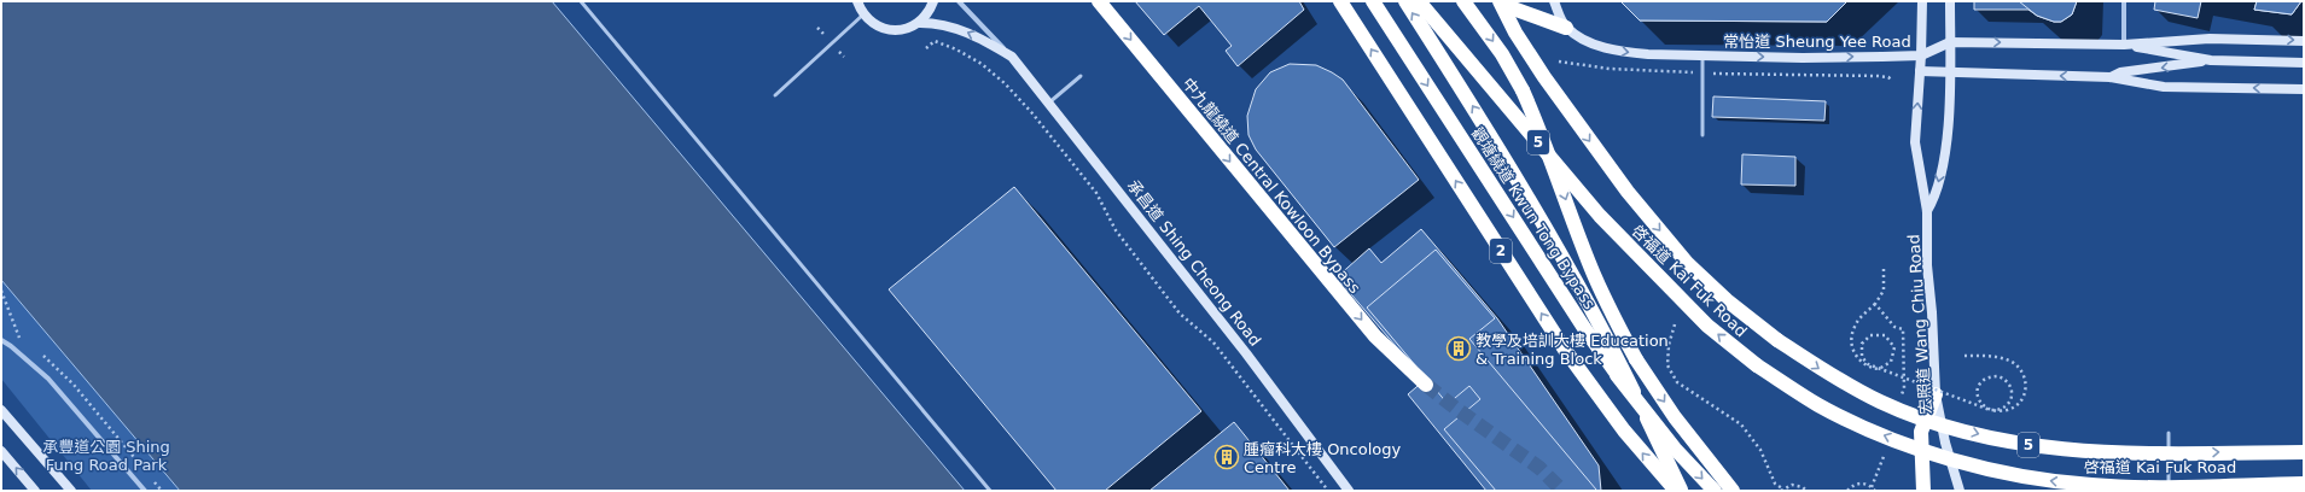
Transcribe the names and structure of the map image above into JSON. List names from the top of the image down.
{
  "streets": {
    "highway": [
      "5",
      "中九龍繞道 Central Kowloon Bypass",
      "觀塘繞道 Kwun Tong Bypass",
      "2",
      "啓福道 Kai Fuk Road"
    ],
    "main road": ["常怡道 Sheung Yee Road", "承昌道 Shing Cheong Road", "宏照道 Wang Chiu Road"]
  },
  "crossings": [
    ["常怡道 Sheung Yee Road", "宏照道 Wang Chiu Road"]
  ],
  "one_way": ["中九龍繞道 Central Kowloon Bypass"],
  "parks": ["承豐道公園 Shing Fung Road Park"],
  "places": {
    "building": ["教學及培訓大樓 Education & Training Block", "腫瘤科大樓 Oncology Centre"]
  }
}
